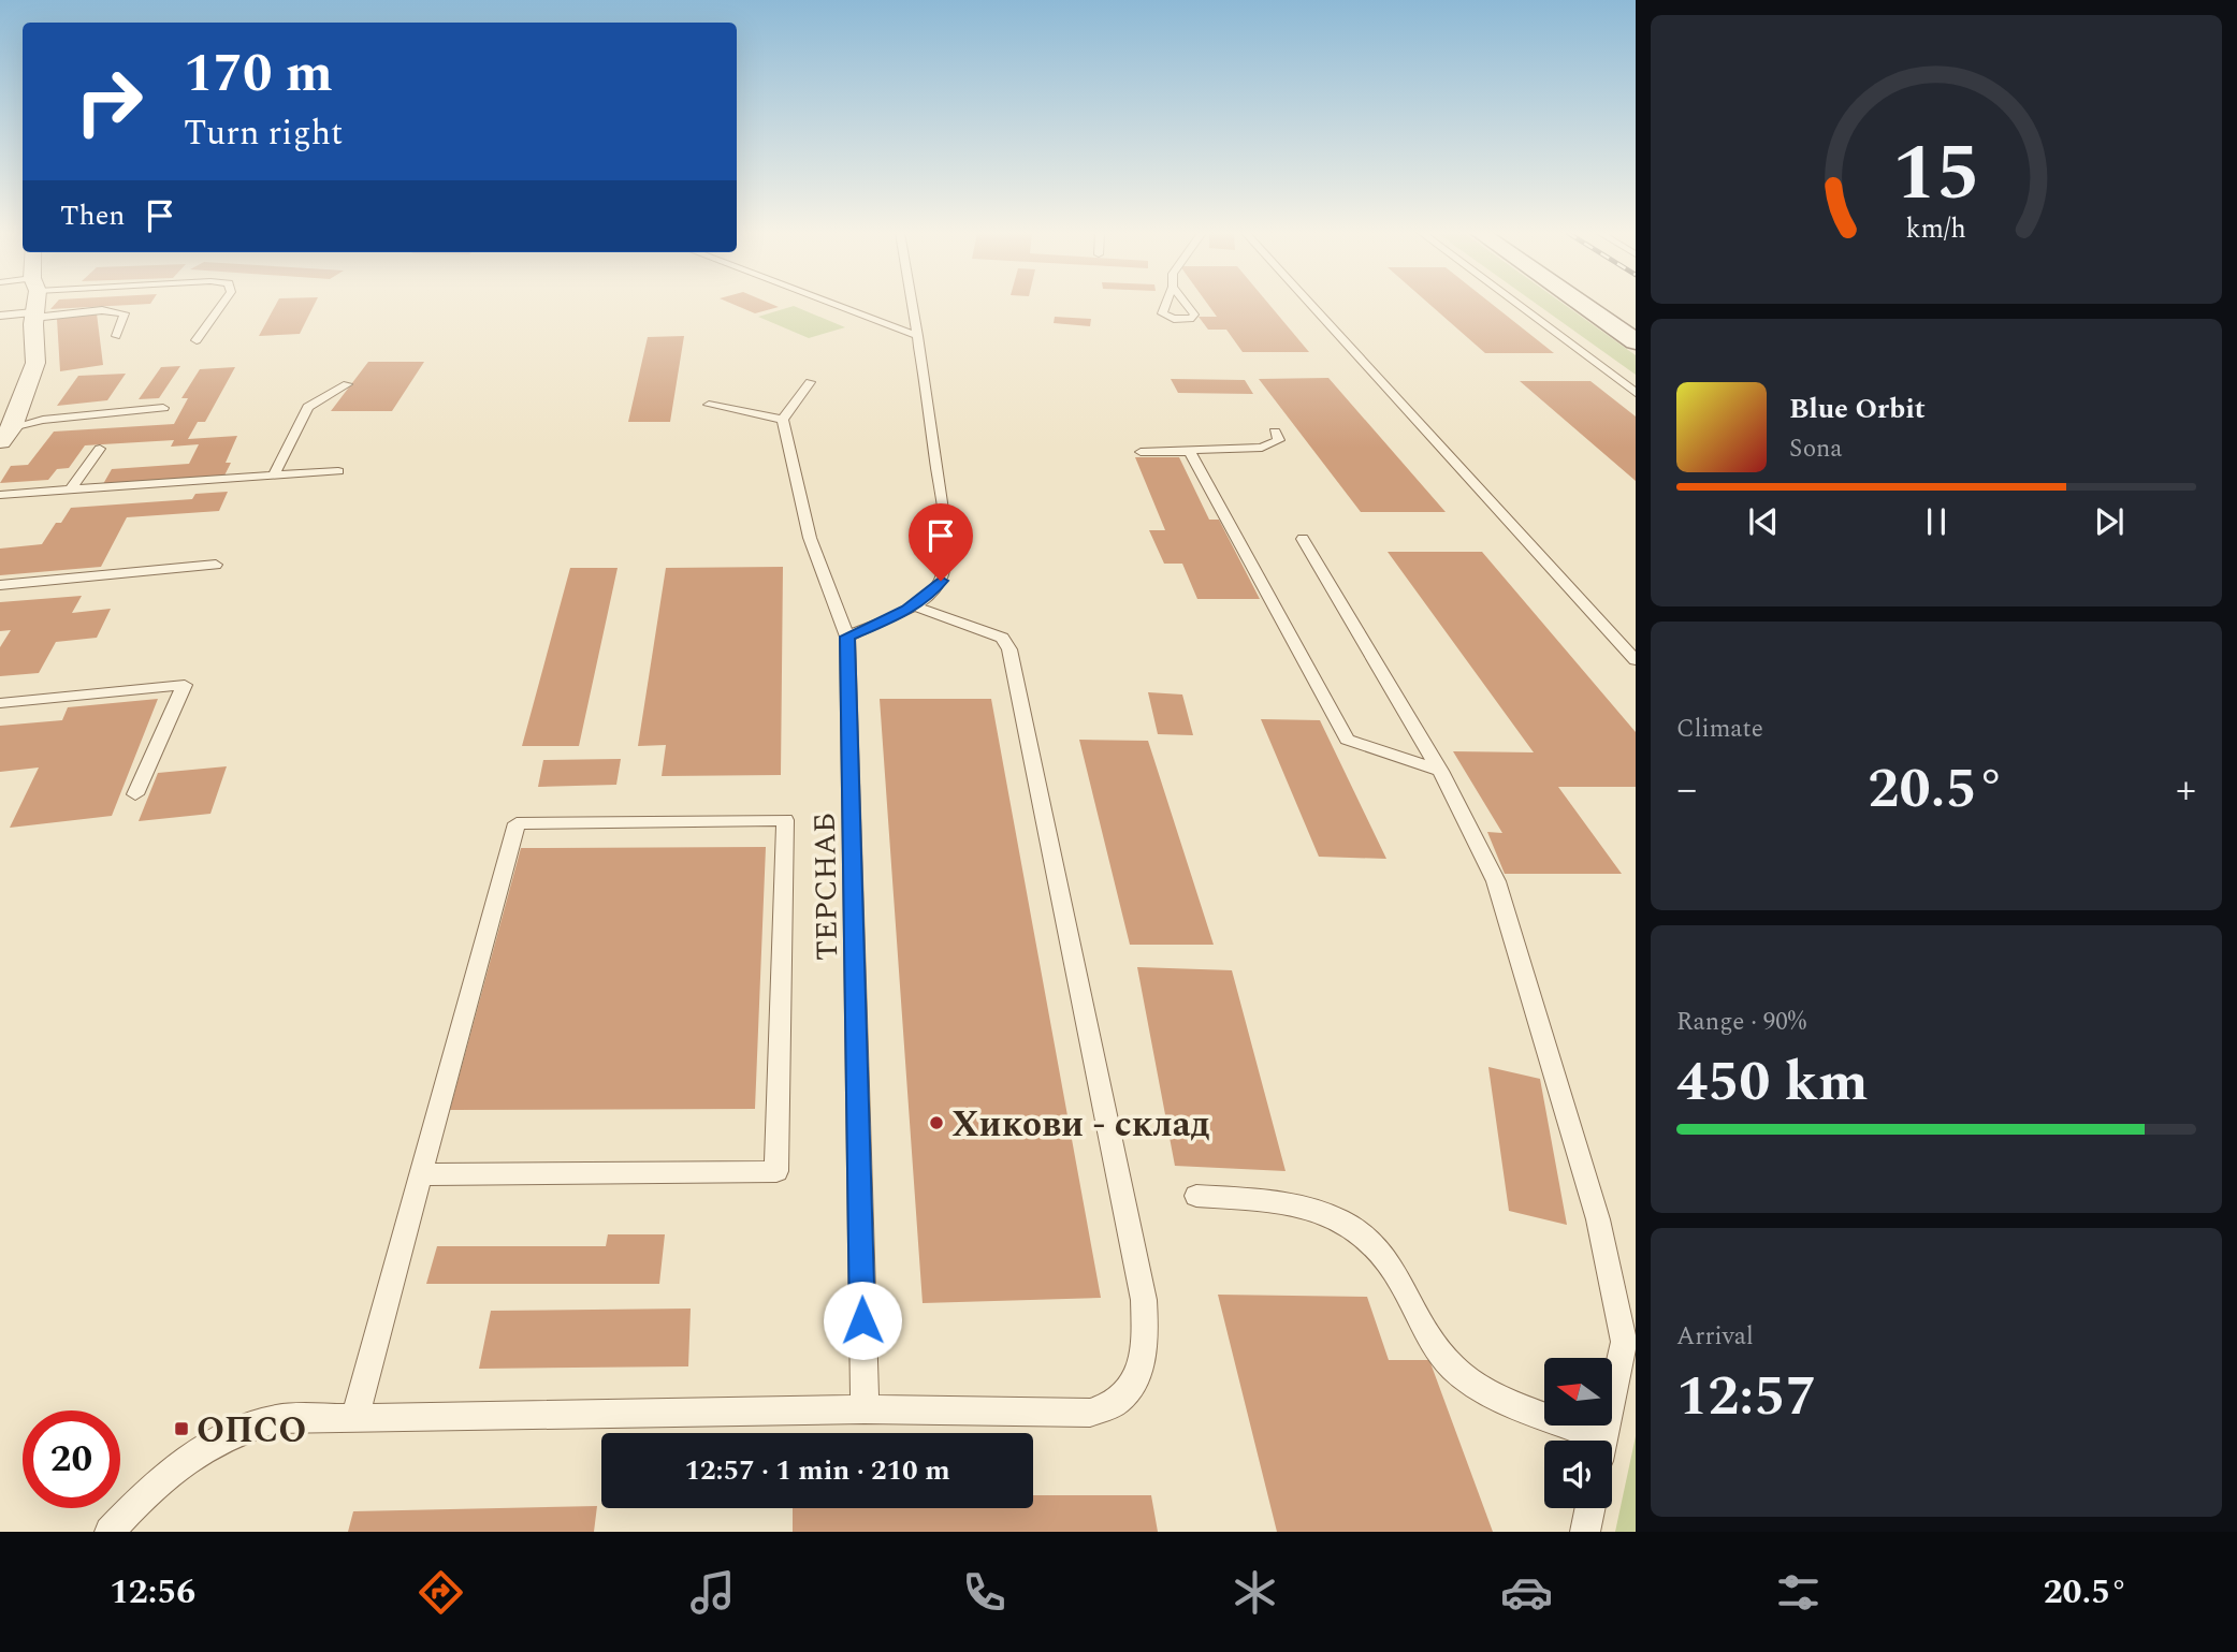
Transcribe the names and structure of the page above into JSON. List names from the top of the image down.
{
  "streets": {
    "lane": ["ТЕРСНАБ"]
  },
  "places": {
    "other": ["Хикови - склад"],
    "transit": ["ОПСО"]
  },
  "north": "left",
  "page": {
    "turn": ["170 m", "Turn right"],
    "then": "Then",
    "song": ["Blue Orbit", "Sona"],
    "tile": [
      "Climate",
      ["Range · 90%", "450 km"],
      ["Arrival", "12:57"]
    ],
    "heat": ["−", "20.5°", "+"],
    "limit": "20",
    "trip": "12:57 · 1 min · 210 m",
    "tabs": ["12:56", "20.5°"],
    "gauge": ["15", "km/h"]
  }
}
